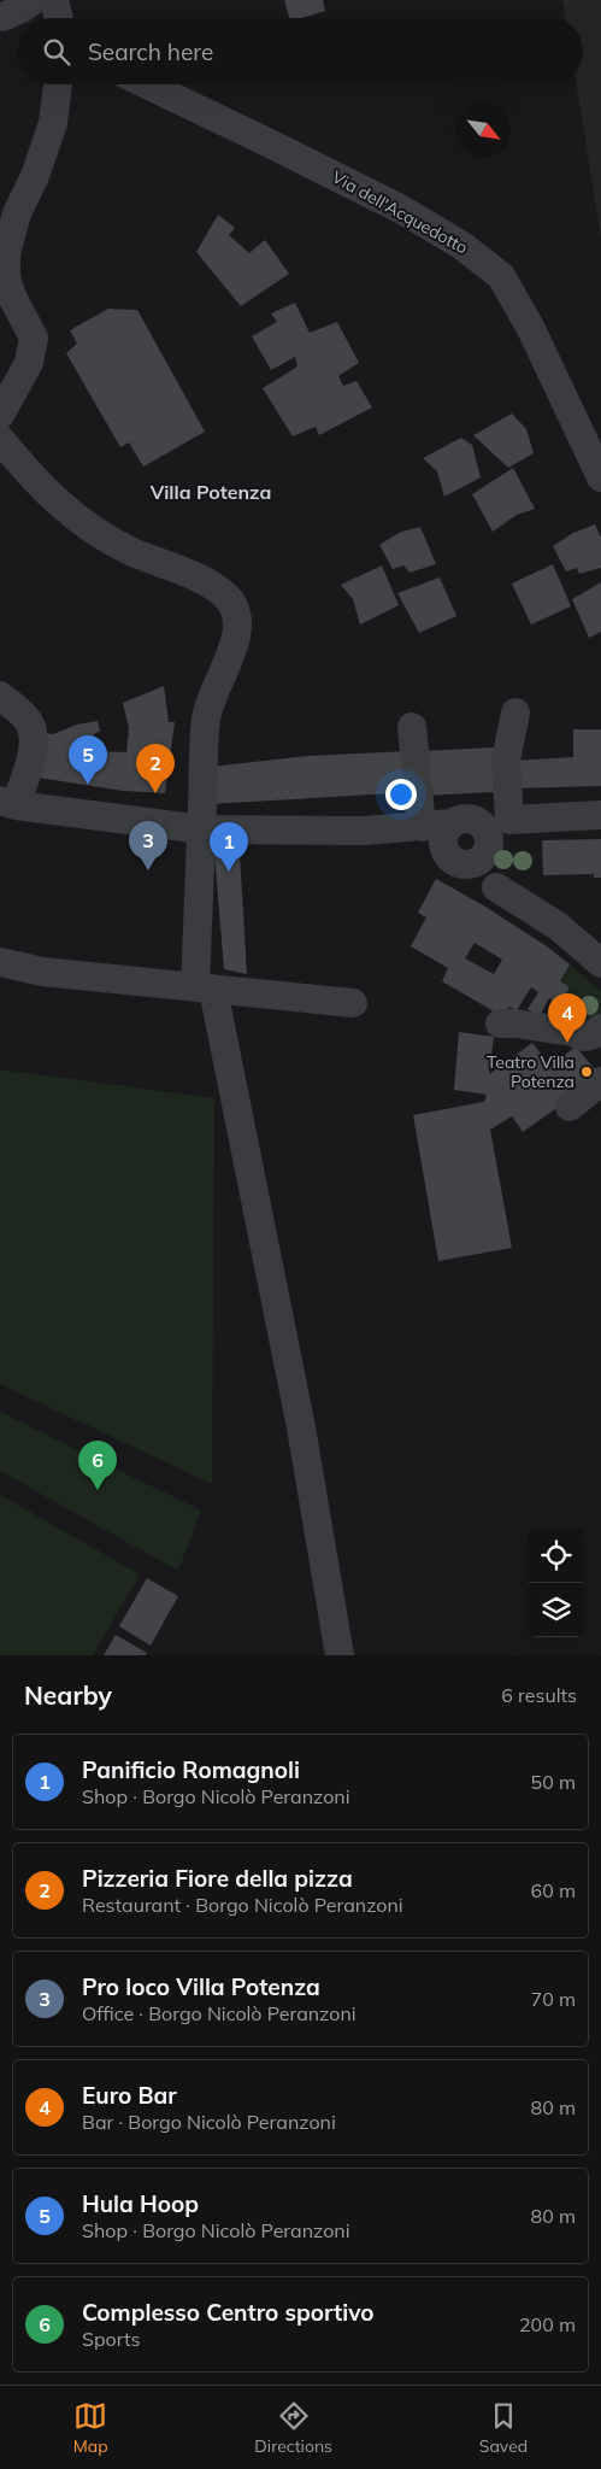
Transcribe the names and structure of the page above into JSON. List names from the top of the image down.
{
  "streets": {
    "street": ["Via dell'Acquedotto"]
  },
  "districts": ["Villa Potenza"],
  "places": ["Teatro Villa Potenza"],
  "north": "bottom right",
  "page": {
    "search": "Search here",
    "pins": [
      "5",
      "2",
      "3",
      "1",
      "4",
      "6"
    ],
    "heading": ["Nearby", "6 results"],
    "list": [
      {
        "mark": "1",
        "name": "Panificio Romagnoli",
        "note": "Shop · Borgo Nicolò Peranzoni",
        "value": "50 m"
      },
      {
        "mark": "2",
        "name": "Pizzeria Fiore della pizza",
        "note": "Restaurant · Borgo Nicolò Peranzoni",
        "value": "60 m"
      },
      {
        "mark": "3",
        "name": "Pro loco Villa Potenza",
        "note": "Office · Borgo Nicolò Peranzoni",
        "value": "70 m"
      },
      {
        "mark": "4",
        "name": "Euro Bar",
        "note": "Bar · Borgo Nicolò Peranzoni",
        "value": "80 m"
      },
      {
        "mark": "5",
        "name": "Hula Hoop",
        "note": "Shop · Borgo Nicolò Peranzoni",
        "value": "80 m"
      },
      {
        "mark": "6",
        "name": "Complesso Centro sportivo",
        "note": "Sports",
        "value": "200 m"
      }
    ],
    "nav": ["Map", "Directions", "Saved"]
  }
}
